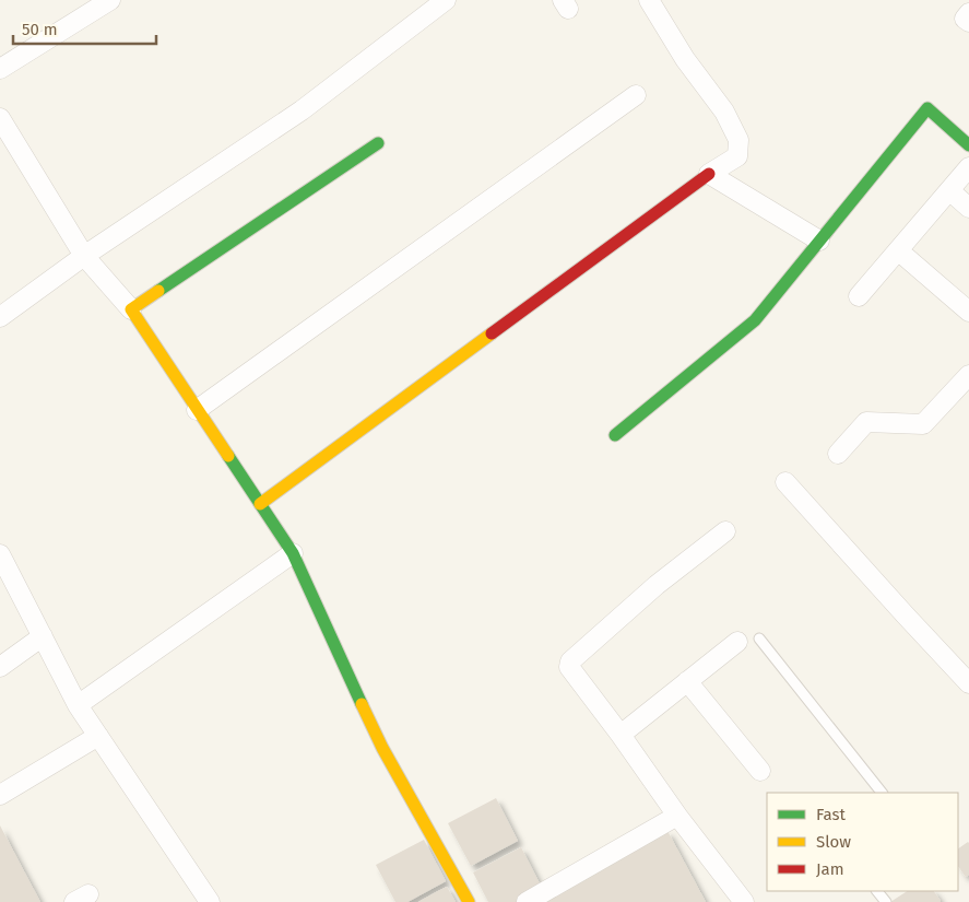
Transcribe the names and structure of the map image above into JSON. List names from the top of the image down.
{
  "legend": ["Fast", "Slow", "Jam"],
  "scale_bar": "50 m"
}
